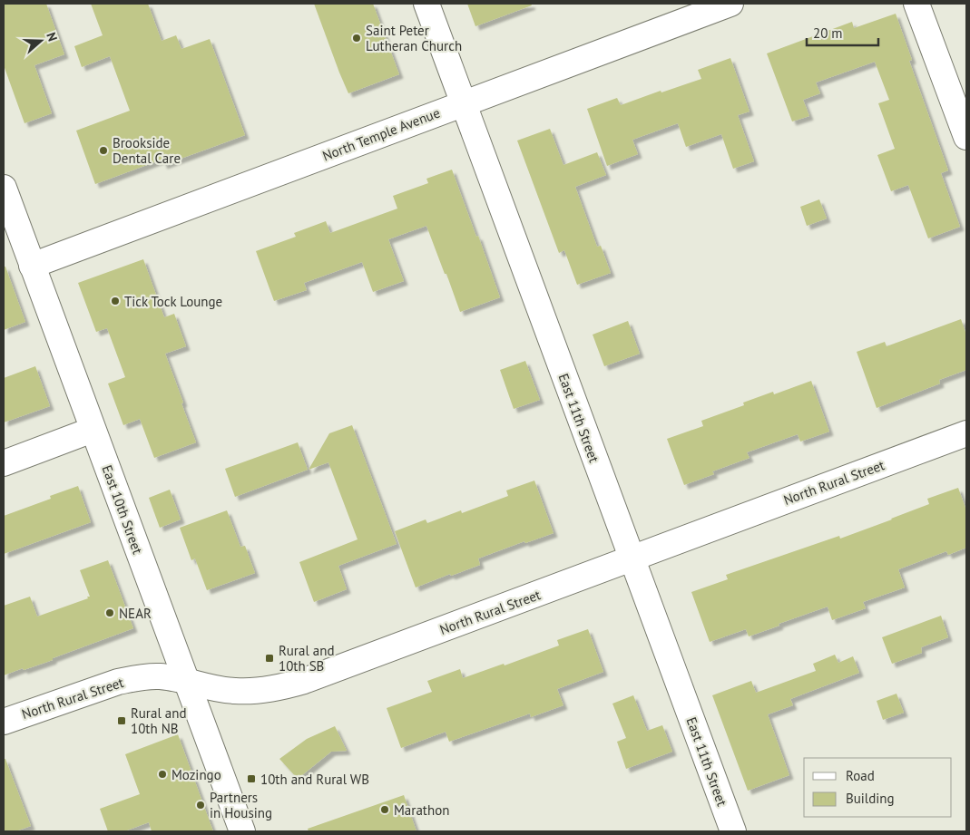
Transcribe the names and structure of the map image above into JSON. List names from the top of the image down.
{
  "streets": {
    "street": [
      "North Temple Avenue",
      "East 11th Street",
      "North Rural Street",
      "East 10th Street"
    ]
  },
  "crossings": [
    ["North Temple Avenue", "East 11th Street"],
    ["North Temple Avenue", "East 10th Street"],
    ["East 11th Street", "North Rural Street"],
    ["North Rural Street", "East 10th Street"]
  ],
  "places": {
    "other": [
      "Saint Peter Lutheran Church",
      "Brookside Dental Care",
      "Tick Tock Lounge",
      "NEAR",
      "Mozingo",
      "Partners in Housing",
      "Marathon"
    ],
    "transit": ["Rural and 10th SB", "Rural and 10th NB", "10th and Rural WB"]
  },
  "legend": ["Road", "Building"],
  "scale_bar": "20 m",
  "north": "right"
}
